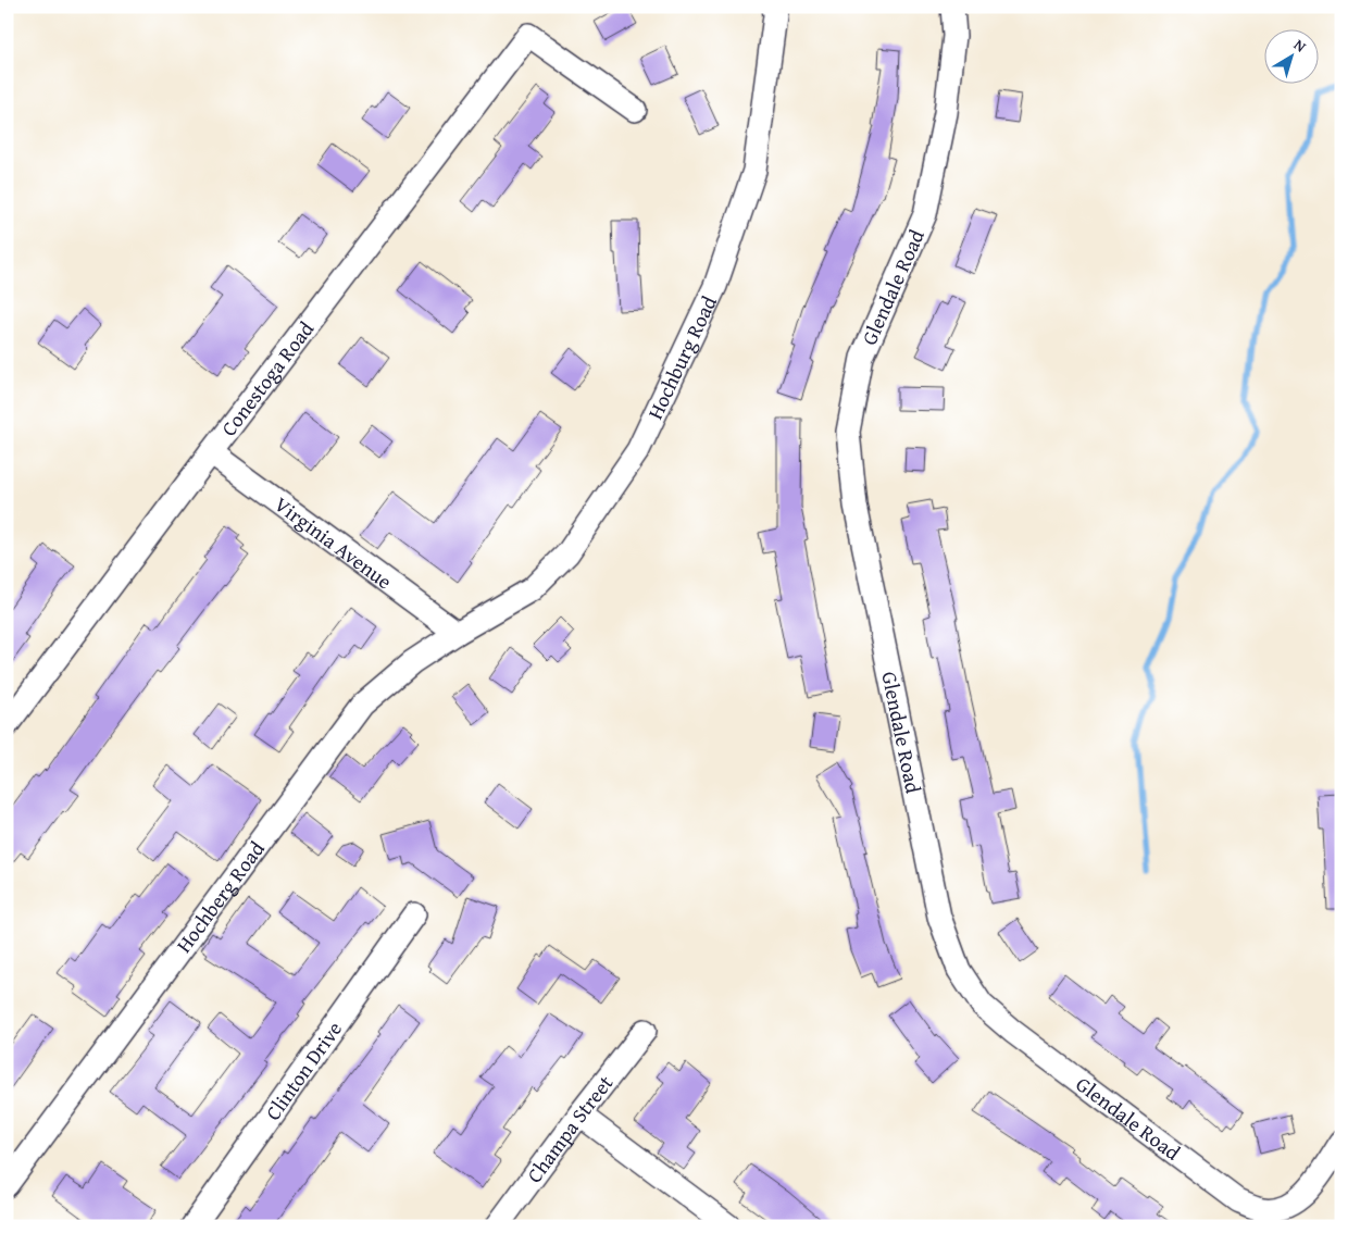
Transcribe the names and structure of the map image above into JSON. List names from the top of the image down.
{
  "streets": {
    "street": [
      "Glendale Road",
      "Hochburg Road",
      "Conestoga Road",
      "Virginia Avenue",
      "Hochberg Road",
      "Clinton Drive",
      "Champa Street"
    ]
  },
  "crossings": [
    ["Hochburg Road", "Virginia Avenue"],
    ["Hochburg Road", "Hochberg Road"],
    ["Conestoga Road", "Virginia Avenue"],
    ["Virginia Avenue", "Hochberg Road"]
  ],
  "north": "top right"
}
